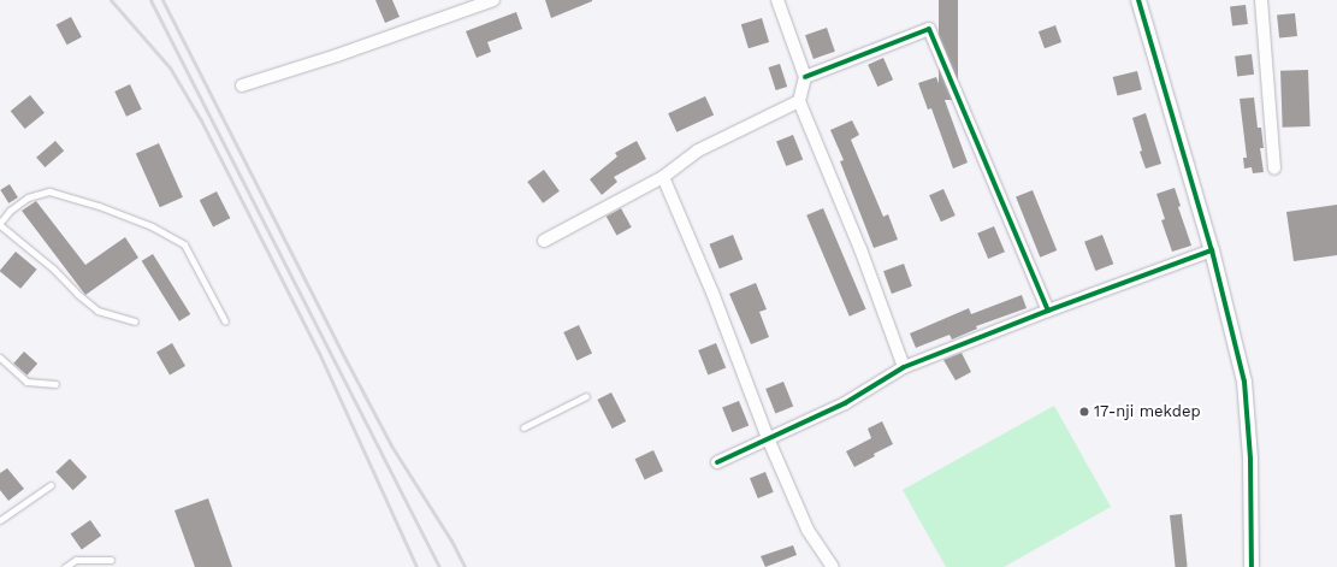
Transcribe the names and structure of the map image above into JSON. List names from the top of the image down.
{
  "places": ["17-nji mekdep"]
}
